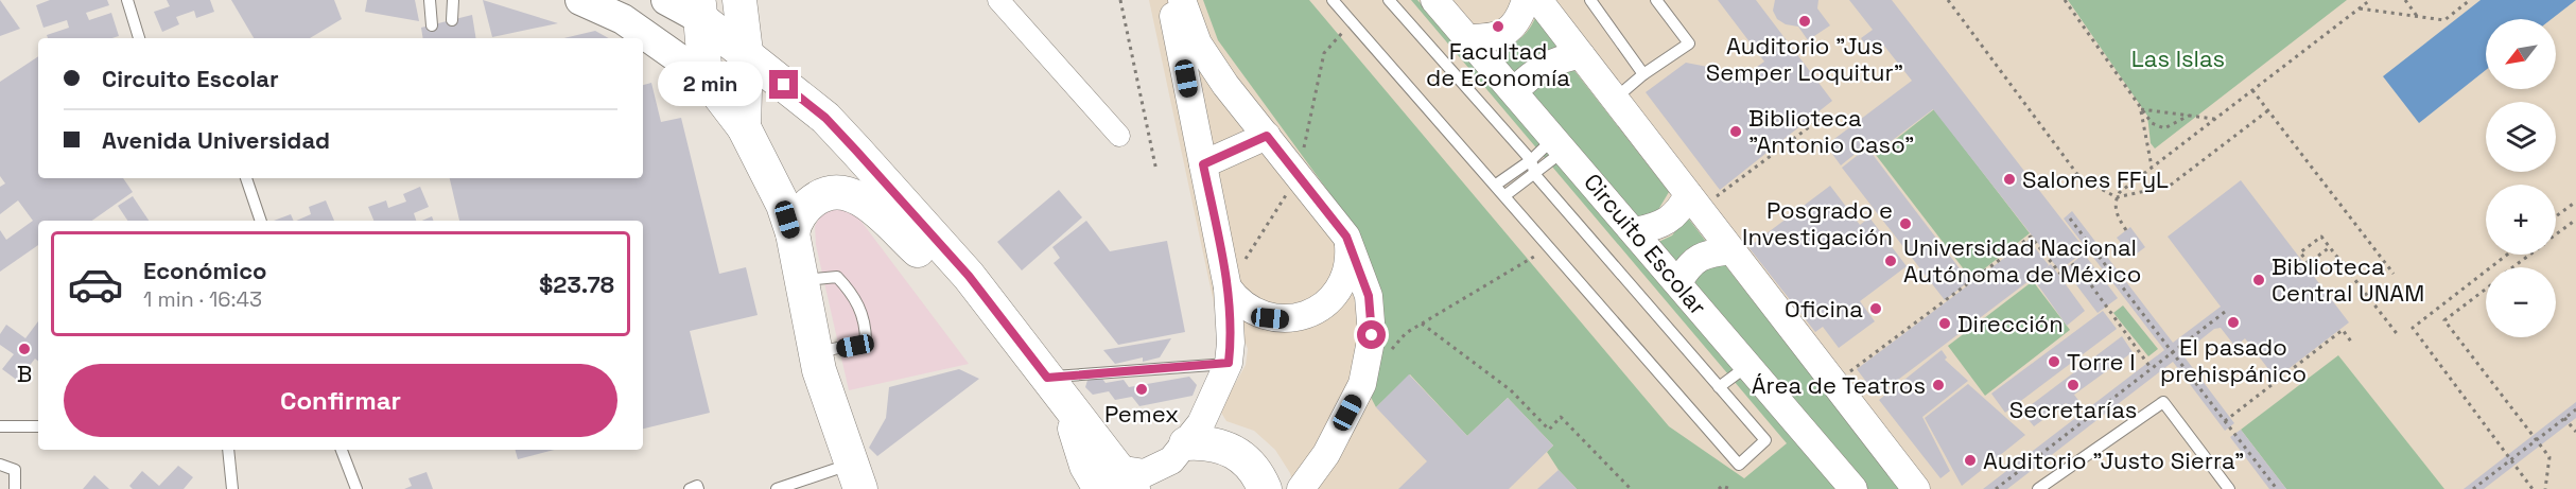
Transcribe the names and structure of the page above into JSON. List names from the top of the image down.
{
  "streets": {
    "street": ["Circuito Escolar"]
  },
  "parks": ["Las Islas"],
  "places": [
    "Auditorio \"Jus Semper Loquitur\"",
    "Facultad de Economía",
    "Biblioteca \"Antonio Caso\"",
    "Salones FFyL",
    "Posgrado e Investigación",
    "Universidad Nacional Autónoma de México",
    "Biblioteca Central UNAM",
    "Oficina",
    "El pasado prehispánico",
    "Dirección",
    "B",
    "Torre I",
    "Área de Teatros",
    "Secretarías",
    "Pemex",
    "Auditorio \"Justo Sierra\""
  ],
  "north": "bottom left",
  "page": {
    "map_buttons": ["+", "−"],
    "banner": ["Circuito Escolar", "Avenida Universidad"],
    "bubble": "2 min",
    "list": [
      {
        "name": "Económico",
        "note": "1 min · 16:43",
        "value": "$23.78"
      }
    ],
    "buttons": "Confirmar"
  }
}
